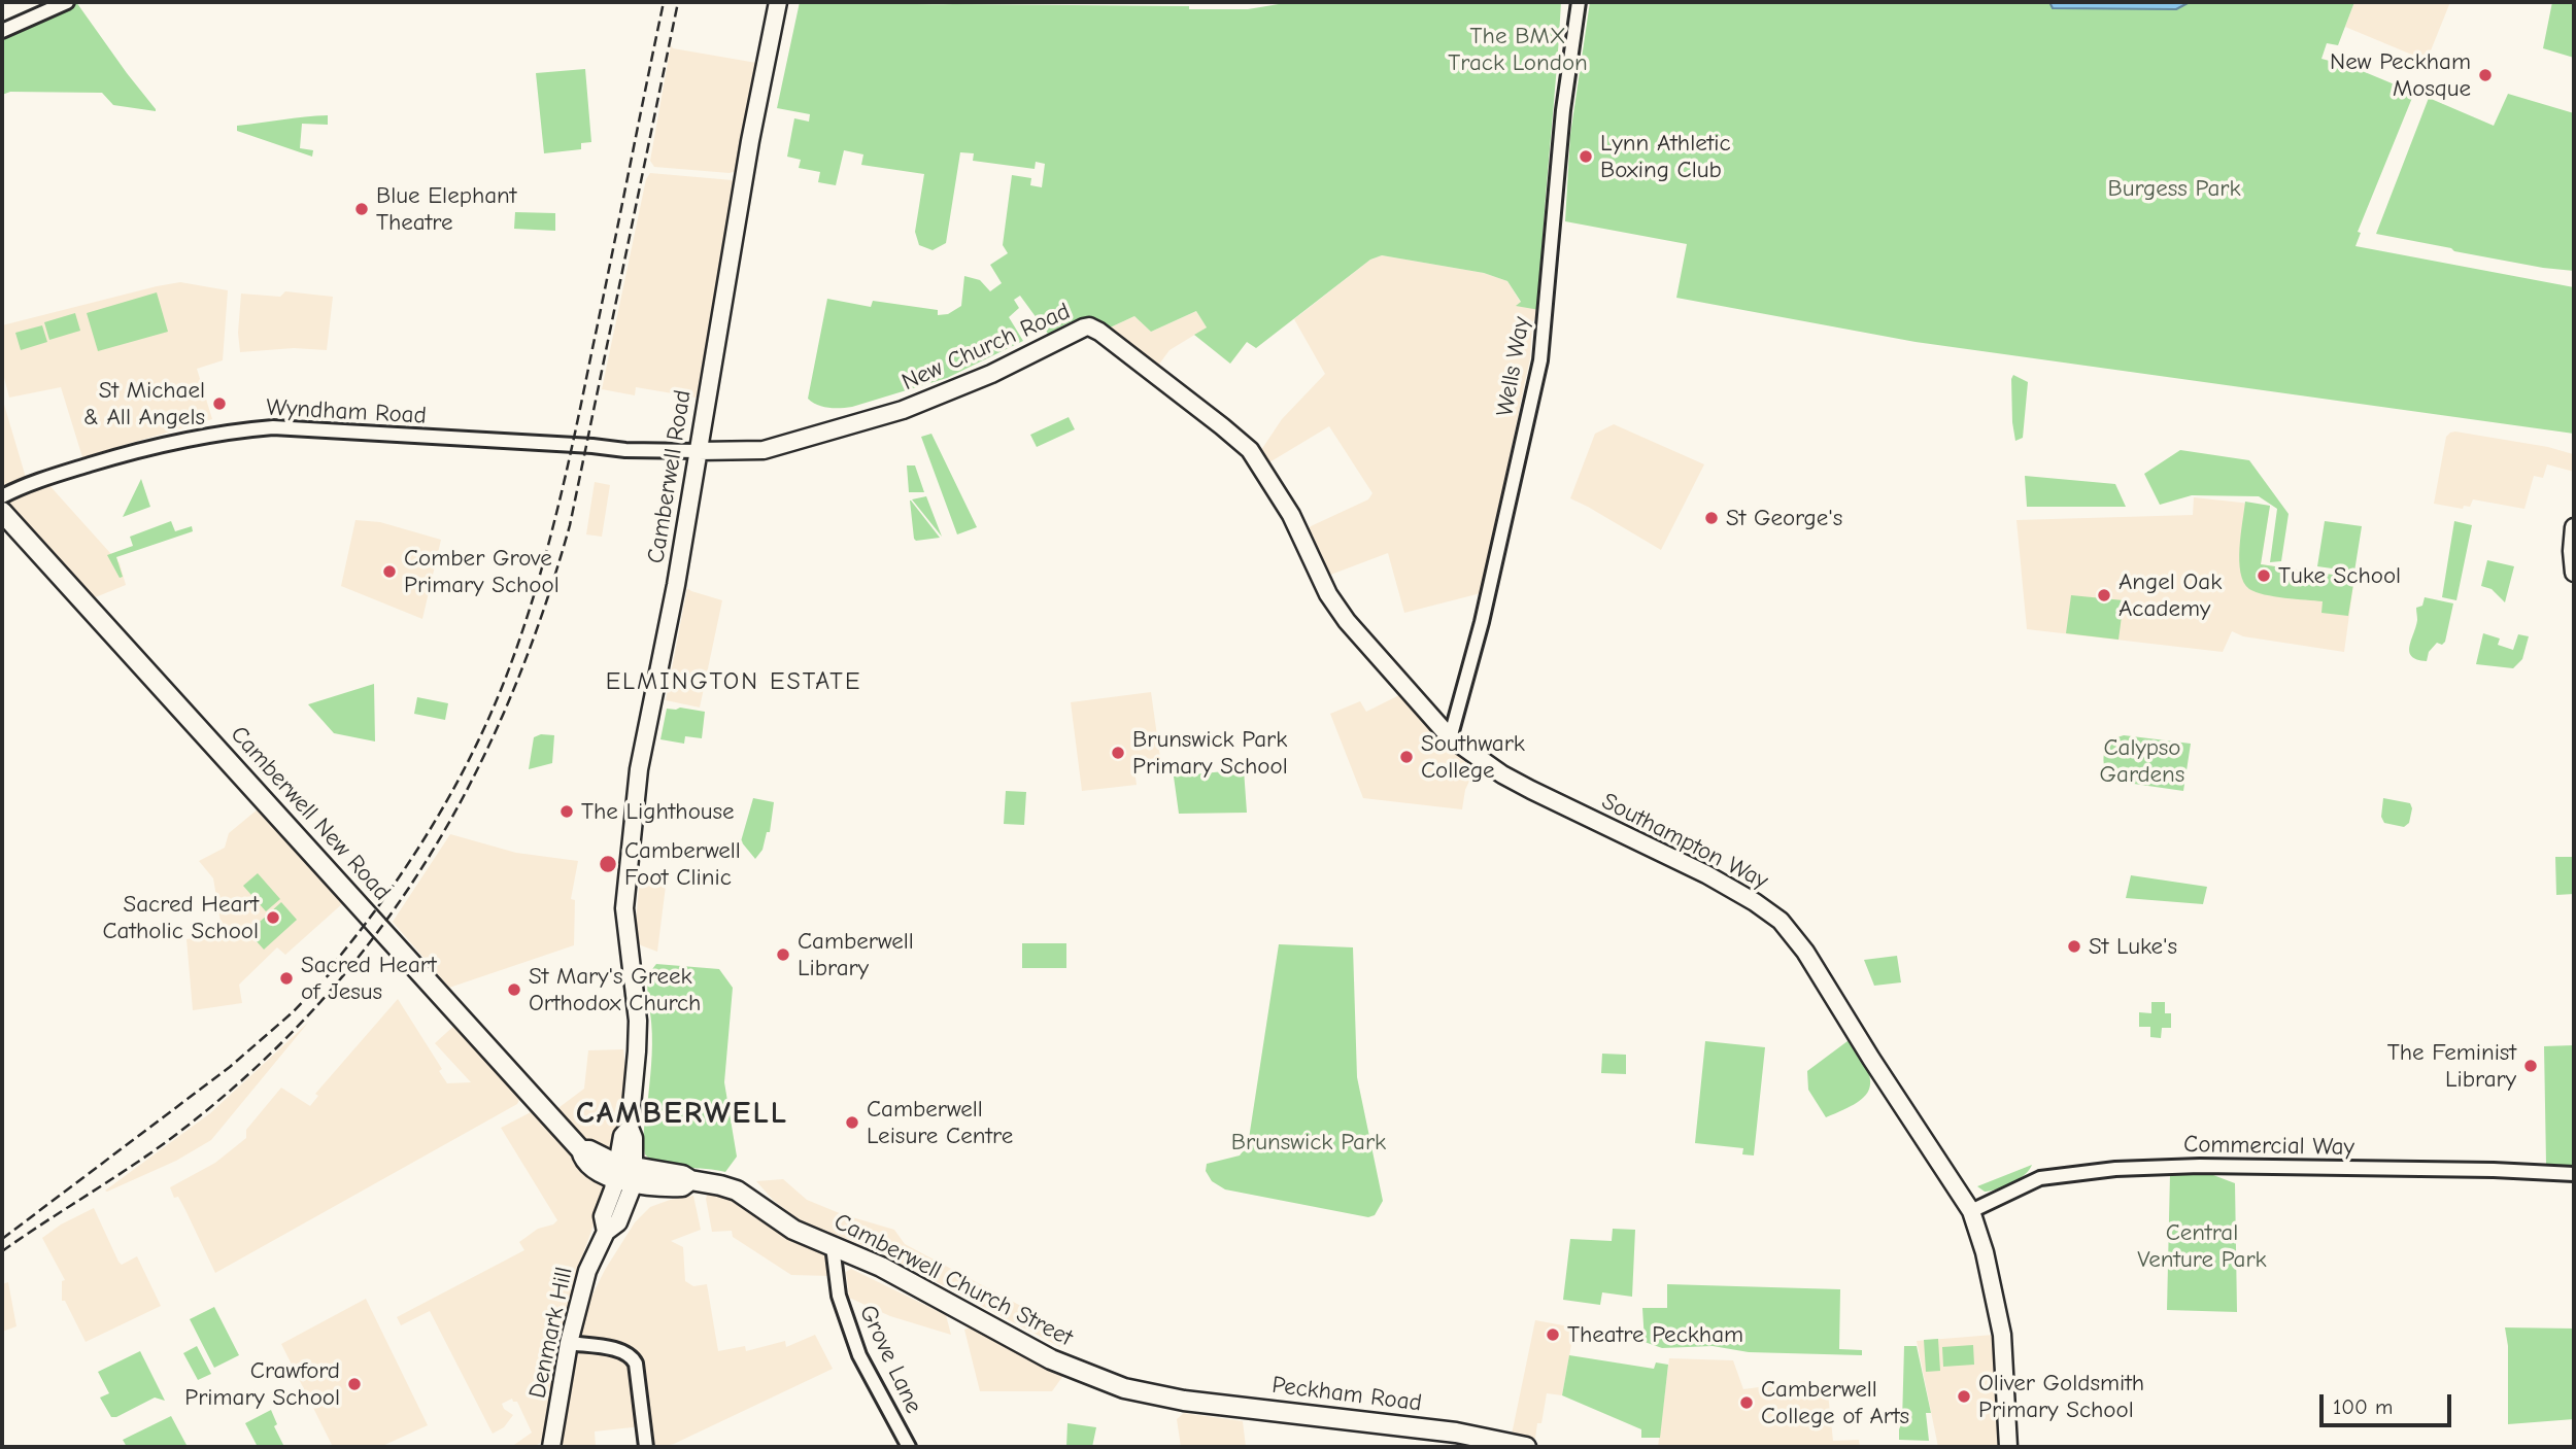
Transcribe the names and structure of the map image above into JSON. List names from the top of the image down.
{
  "streets": {
    "highway": ["Camberwell New Road", "Camberwell Church Street", "Peckham Road"],
    "main road": [
      "New Church Road",
      "Camberwell Road",
      "Southampton Way",
      "Denmark Hill"
    ],
    "street": [
      "Wells Way",
      "Wyndham Road",
      "Commercial Way",
      "Grove Lane"
    ]
  },
  "crossings": [
    ["New Church Road", "Wyndham Road"],
    ["New Church Road", "Camberwell Road"],
    ["New Church Road", "Southampton Way"],
    ["Wells Way", "Southampton Way"],
    ["Wyndham Road", "Camberwell Road"],
    ["Camberwell Road", "Denmark Hill"],
    ["Camberwell New Road", "Camberwell Church Street"],
    ["Camberwell New Road", "Denmark Hill"],
    ["Southampton Way", "Commercial Way"],
    ["Camberwell Church Street", "Denmark Hill"],
    ["Camberwell Church Street", "Grove Lane"],
    ["Camberwell Church Street", "Peckham Road"]
  ],
  "districts": ["ELMINGTON ESTATE", "CAMBERWELL"],
  "parks": [
    "The BMX Track London",
    "Burgess Park",
    "Calypso Gardens",
    "Brunswick Park",
    "Central Venture Park"
  ],
  "places": [
    "New Peckham Mosque",
    "Lynn Athletic Boxing Club",
    "Blue Elephant Theatre",
    "St Michael & All Angels",
    "St George's",
    "Comber Grove Primary School",
    "Tuke School",
    "Angel Oak Academy",
    "Brunswick Park Primary School",
    "Southwark College",
    "The Lighthouse",
    "Camberwell Foot Clinic",
    "Sacred Heart Catholic School",
    "St Luke's",
    "Camberwell Library",
    "Sacred Heart of Jesus",
    "St Mary's Greek Orthodox Church",
    "The Feminist Library",
    "Camberwell Leisure Centre",
    "Theatre Peckham",
    "Crawford Primary School",
    "Oliver Goldsmith Primary School",
    "Camberwell College of Arts"
  ],
  "scale_bar": "100 m"
}
